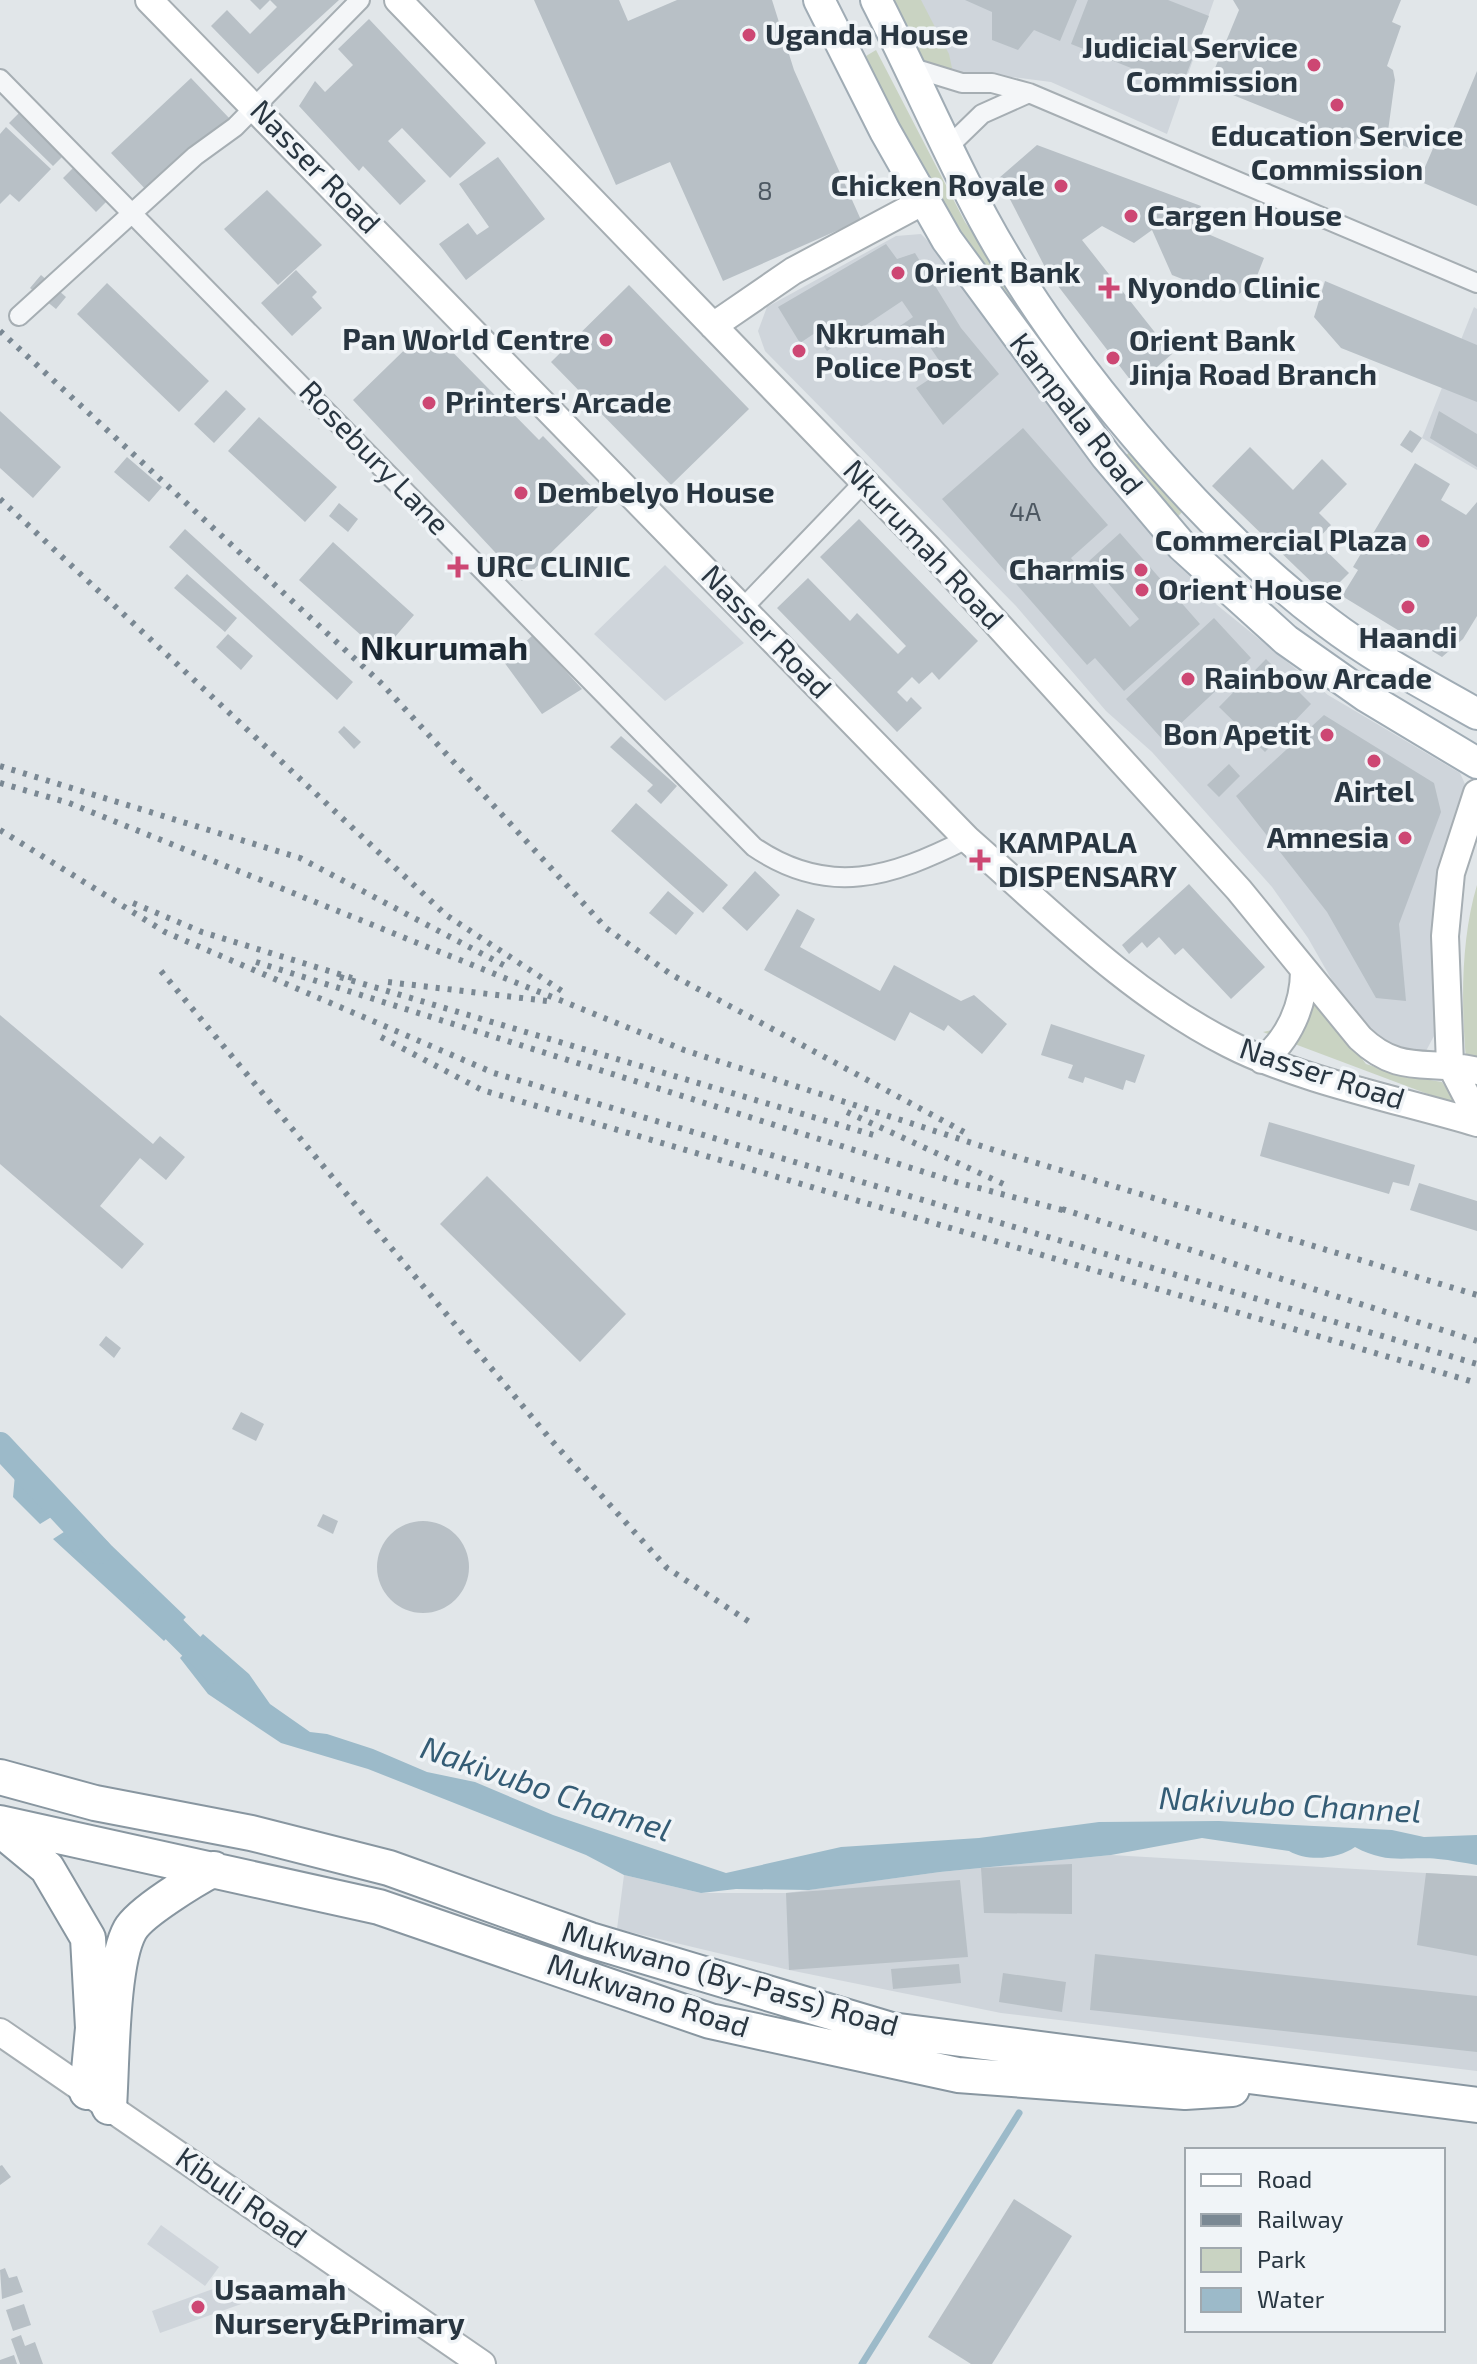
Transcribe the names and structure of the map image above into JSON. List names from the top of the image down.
{
  "streets": {
    "highway": ["Mukwano (By-Pass) Road", "Mukwano Road"],
    "main road": ["Kampala Road"],
    "street": [
      "Nasser Road",
      "Rosebury Lane",
      "Nkurumah Road",
      "Kibuli Road"
    ]
  },
  "crossings": [
    ["Nasser Road", "Rosebury Lane"],
    ["Mukwano (By-Pass) Road", "Mukwano Road"]
  ],
  "districts": ["Nkurumah"],
  "water": ["Nakivubo Channel"],
  "places": {
    "other": [
      "Uganda House",
      "Judicial Service Commission",
      "Education Service Commission",
      "Chicken Royale",
      "Cargen House",
      "Orient Bank",
      "Pan World Centre",
      "Nkrumah Police Post",
      "Orient Bank Jinja Road Branch",
      "Printers' Arcade",
      "Dembelyo House",
      "Commercial Plaza",
      "Charmis",
      "Orient House",
      "Haandi",
      "Rainbow Arcade",
      "Bon Apetit",
      "Airtel",
      "Amnesia",
      "Usaamah Nursery&Primary"
    ],
    "health": ["Nyondo Clinic", "URC CLINIC", "KAMPALA DISPENSARY"]
  },
  "house_numbers": ["8", "4A"],
  "legend": [
    "Road",
    "Railway",
    "Park",
    "Water"
  ]
}
